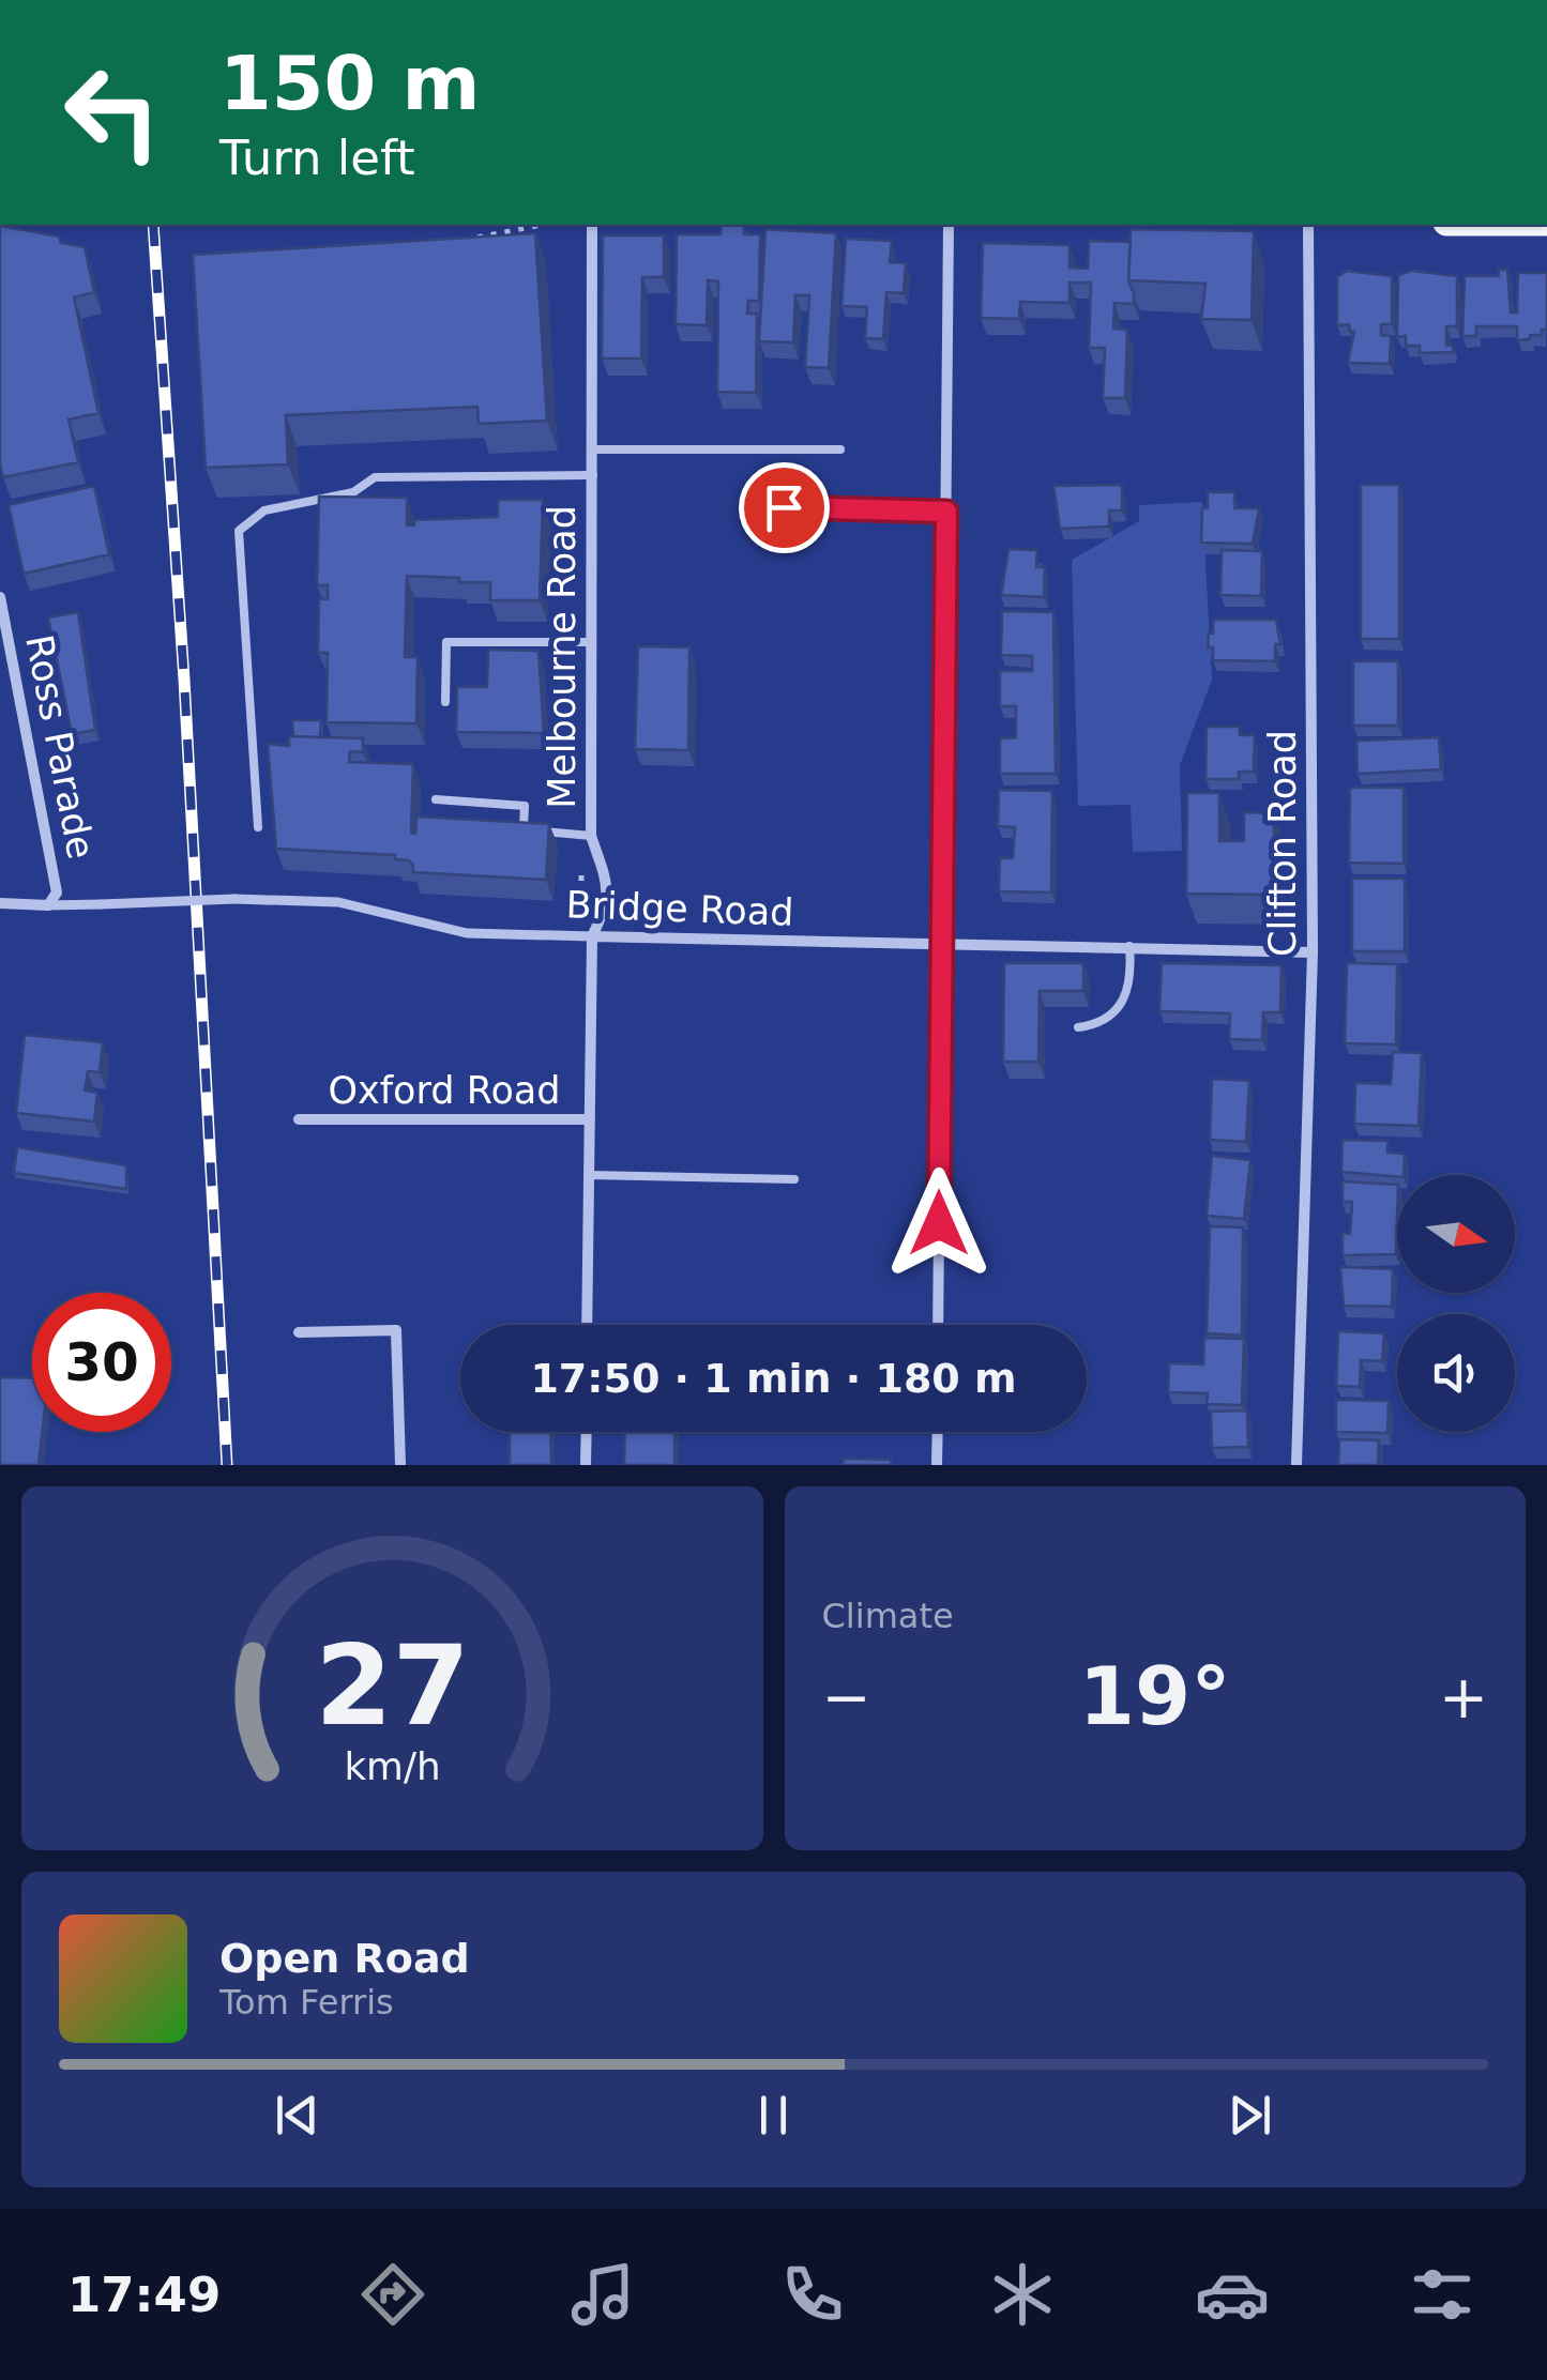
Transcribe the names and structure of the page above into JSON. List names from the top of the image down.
{
  "streets": {
    "street": [
      "Melbourne Road",
      "Ross Parade",
      "Clifton Road",
      "Bridge Road",
      "Oxford Road"
    ]
  },
  "crossings": [
    ["Melbourne Road", "Bridge Road"],
    ["Melbourne Road", "Oxford Road"],
    ["Ross Parade", "Bridge Road"],
    ["Clifton Road", "Bridge Road"]
  ],
  "north": "right",
  "page": {
    "turn": ["150 m", "Turn left"],
    "limit": "30",
    "trip": "17:50 · 1 min · 180 m",
    "tile": "Climate",
    "heat": ["−", "19°", "+"],
    "song": ["Open Road", "Tom Ferris"],
    "tabs": "17:49",
    "gauge": ["27", "km/h"]
  }
}
